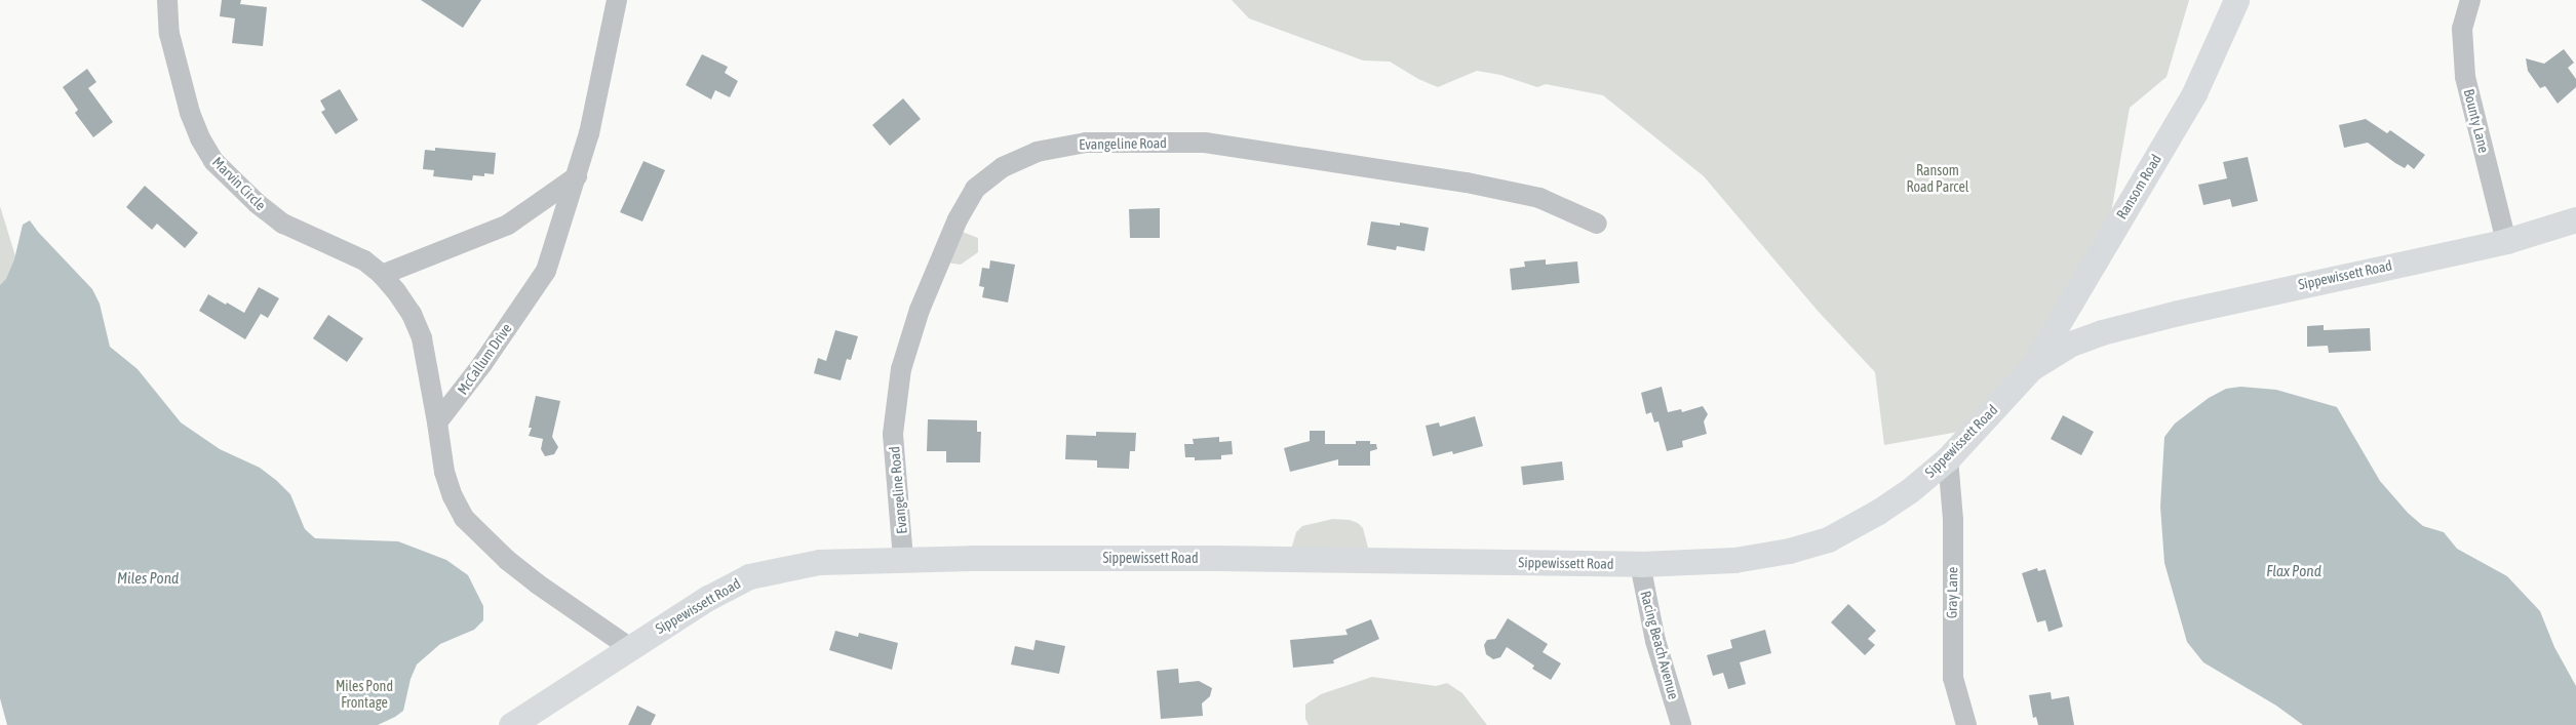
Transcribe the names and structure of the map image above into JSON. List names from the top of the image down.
{
  "streets": {
    "main road": ["Ransom Road", "Sippewissett Road"],
    "street": [
      "Bounty Lane",
      "Evangeline Road",
      "Marvin Circle",
      "McCallum Drive",
      "Gray Lane",
      "Racing Beach Avenue"
    ]
  },
  "crossings": [
    ["Bounty Lane", "Sippewissett Road"],
    ["Evangeline Road", "Sippewissett Road"],
    ["Marvin Circle", "McCallum Drive"],
    ["Ransom Road", "Sippewissett Road"],
    ["Sippewissett Road", "Gray Lane"],
    ["Sippewissett Road", "Racing Beach Avenue"]
  ],
  "water": ["Flax Pond", "Miles Pond"],
  "parks": ["Ransom Road Parcel", "Miles Pond Frontage"]
}
